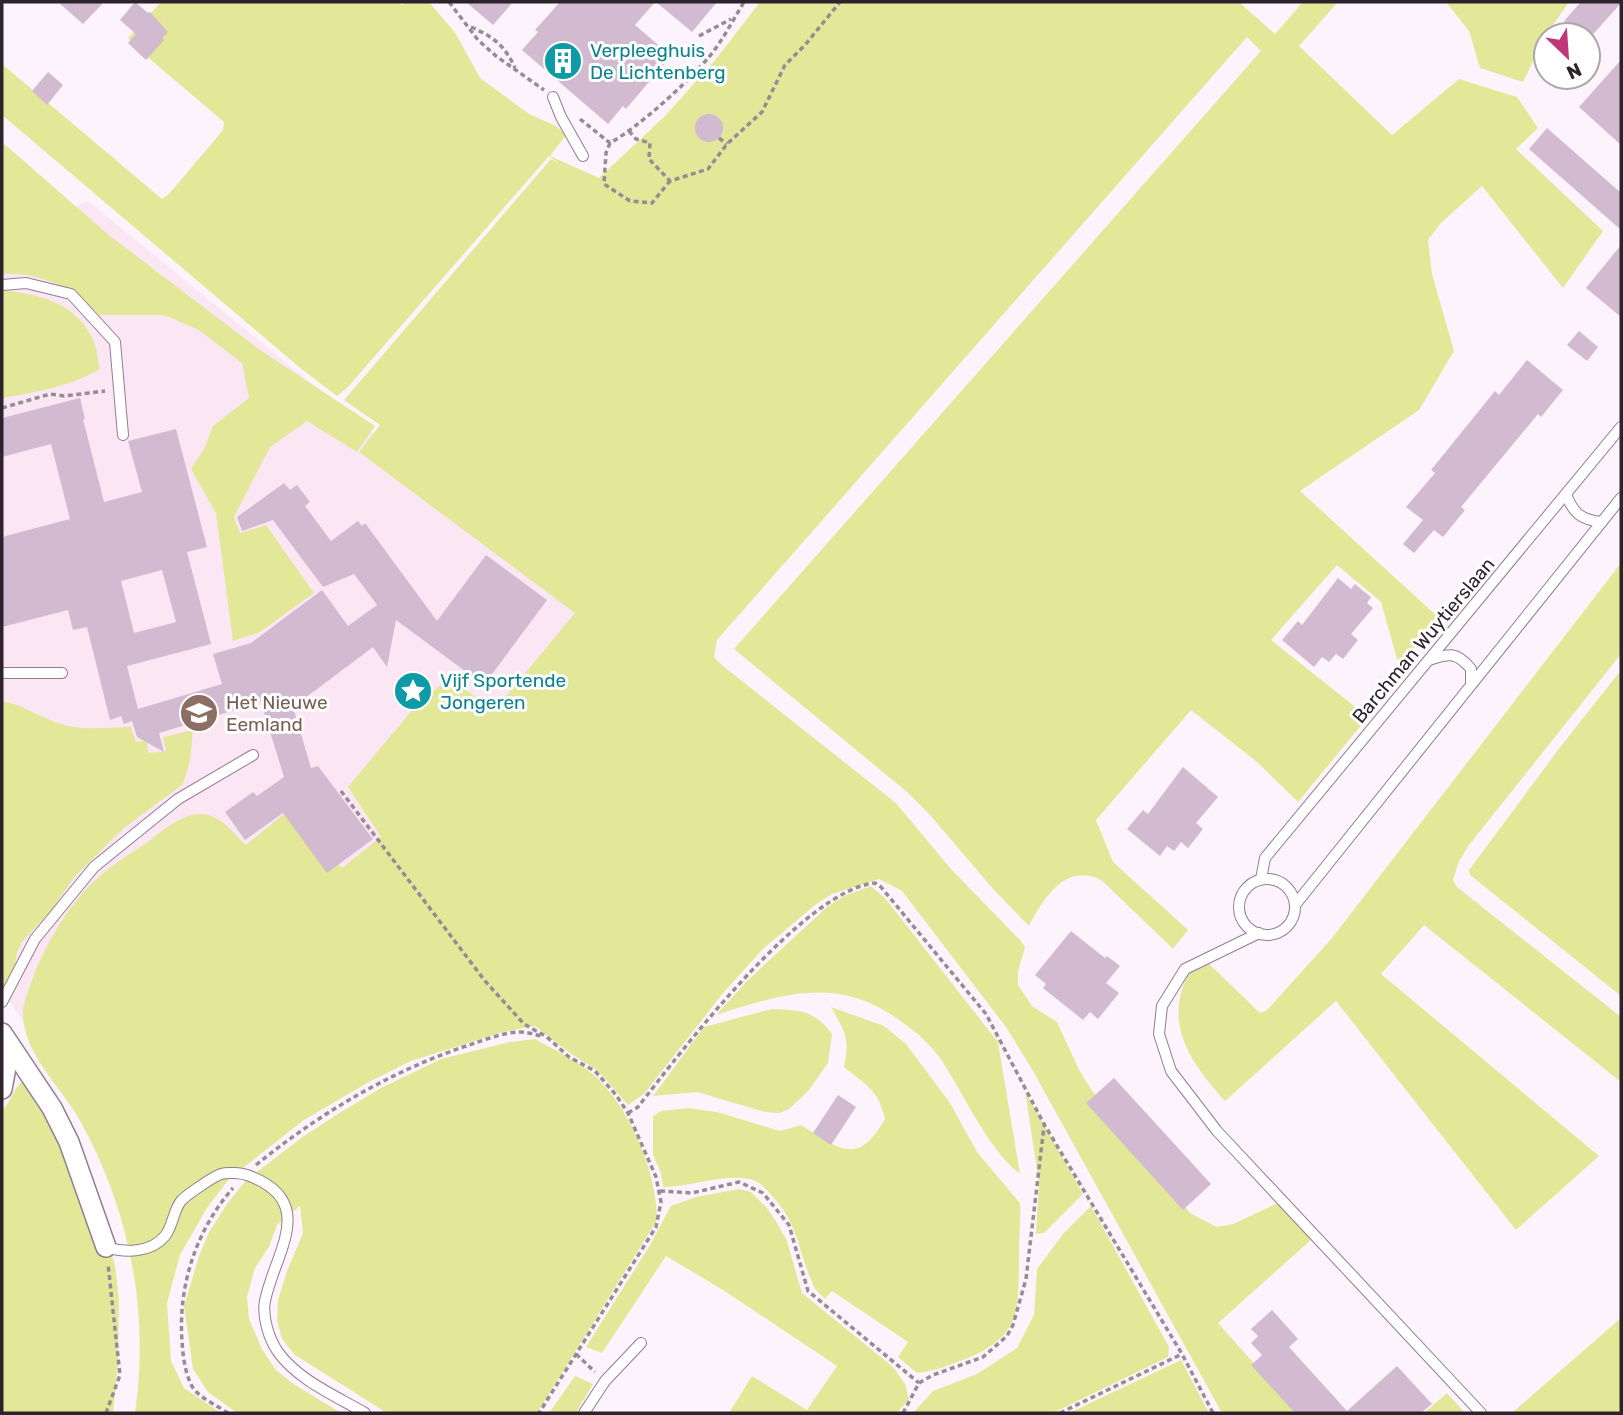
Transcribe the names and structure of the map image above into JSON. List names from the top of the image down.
{
  "streets": {
    "lane": ["Barchman Wuytierslaan"]
  },
  "places": {
    "building": ["Verpleeghuis De Lichtenberg"],
    "place": ["Vijf Sportende Jongeren"],
    "school or university": ["Het Nieuwe Eemland"]
  },
  "north": "bottom right"
}
